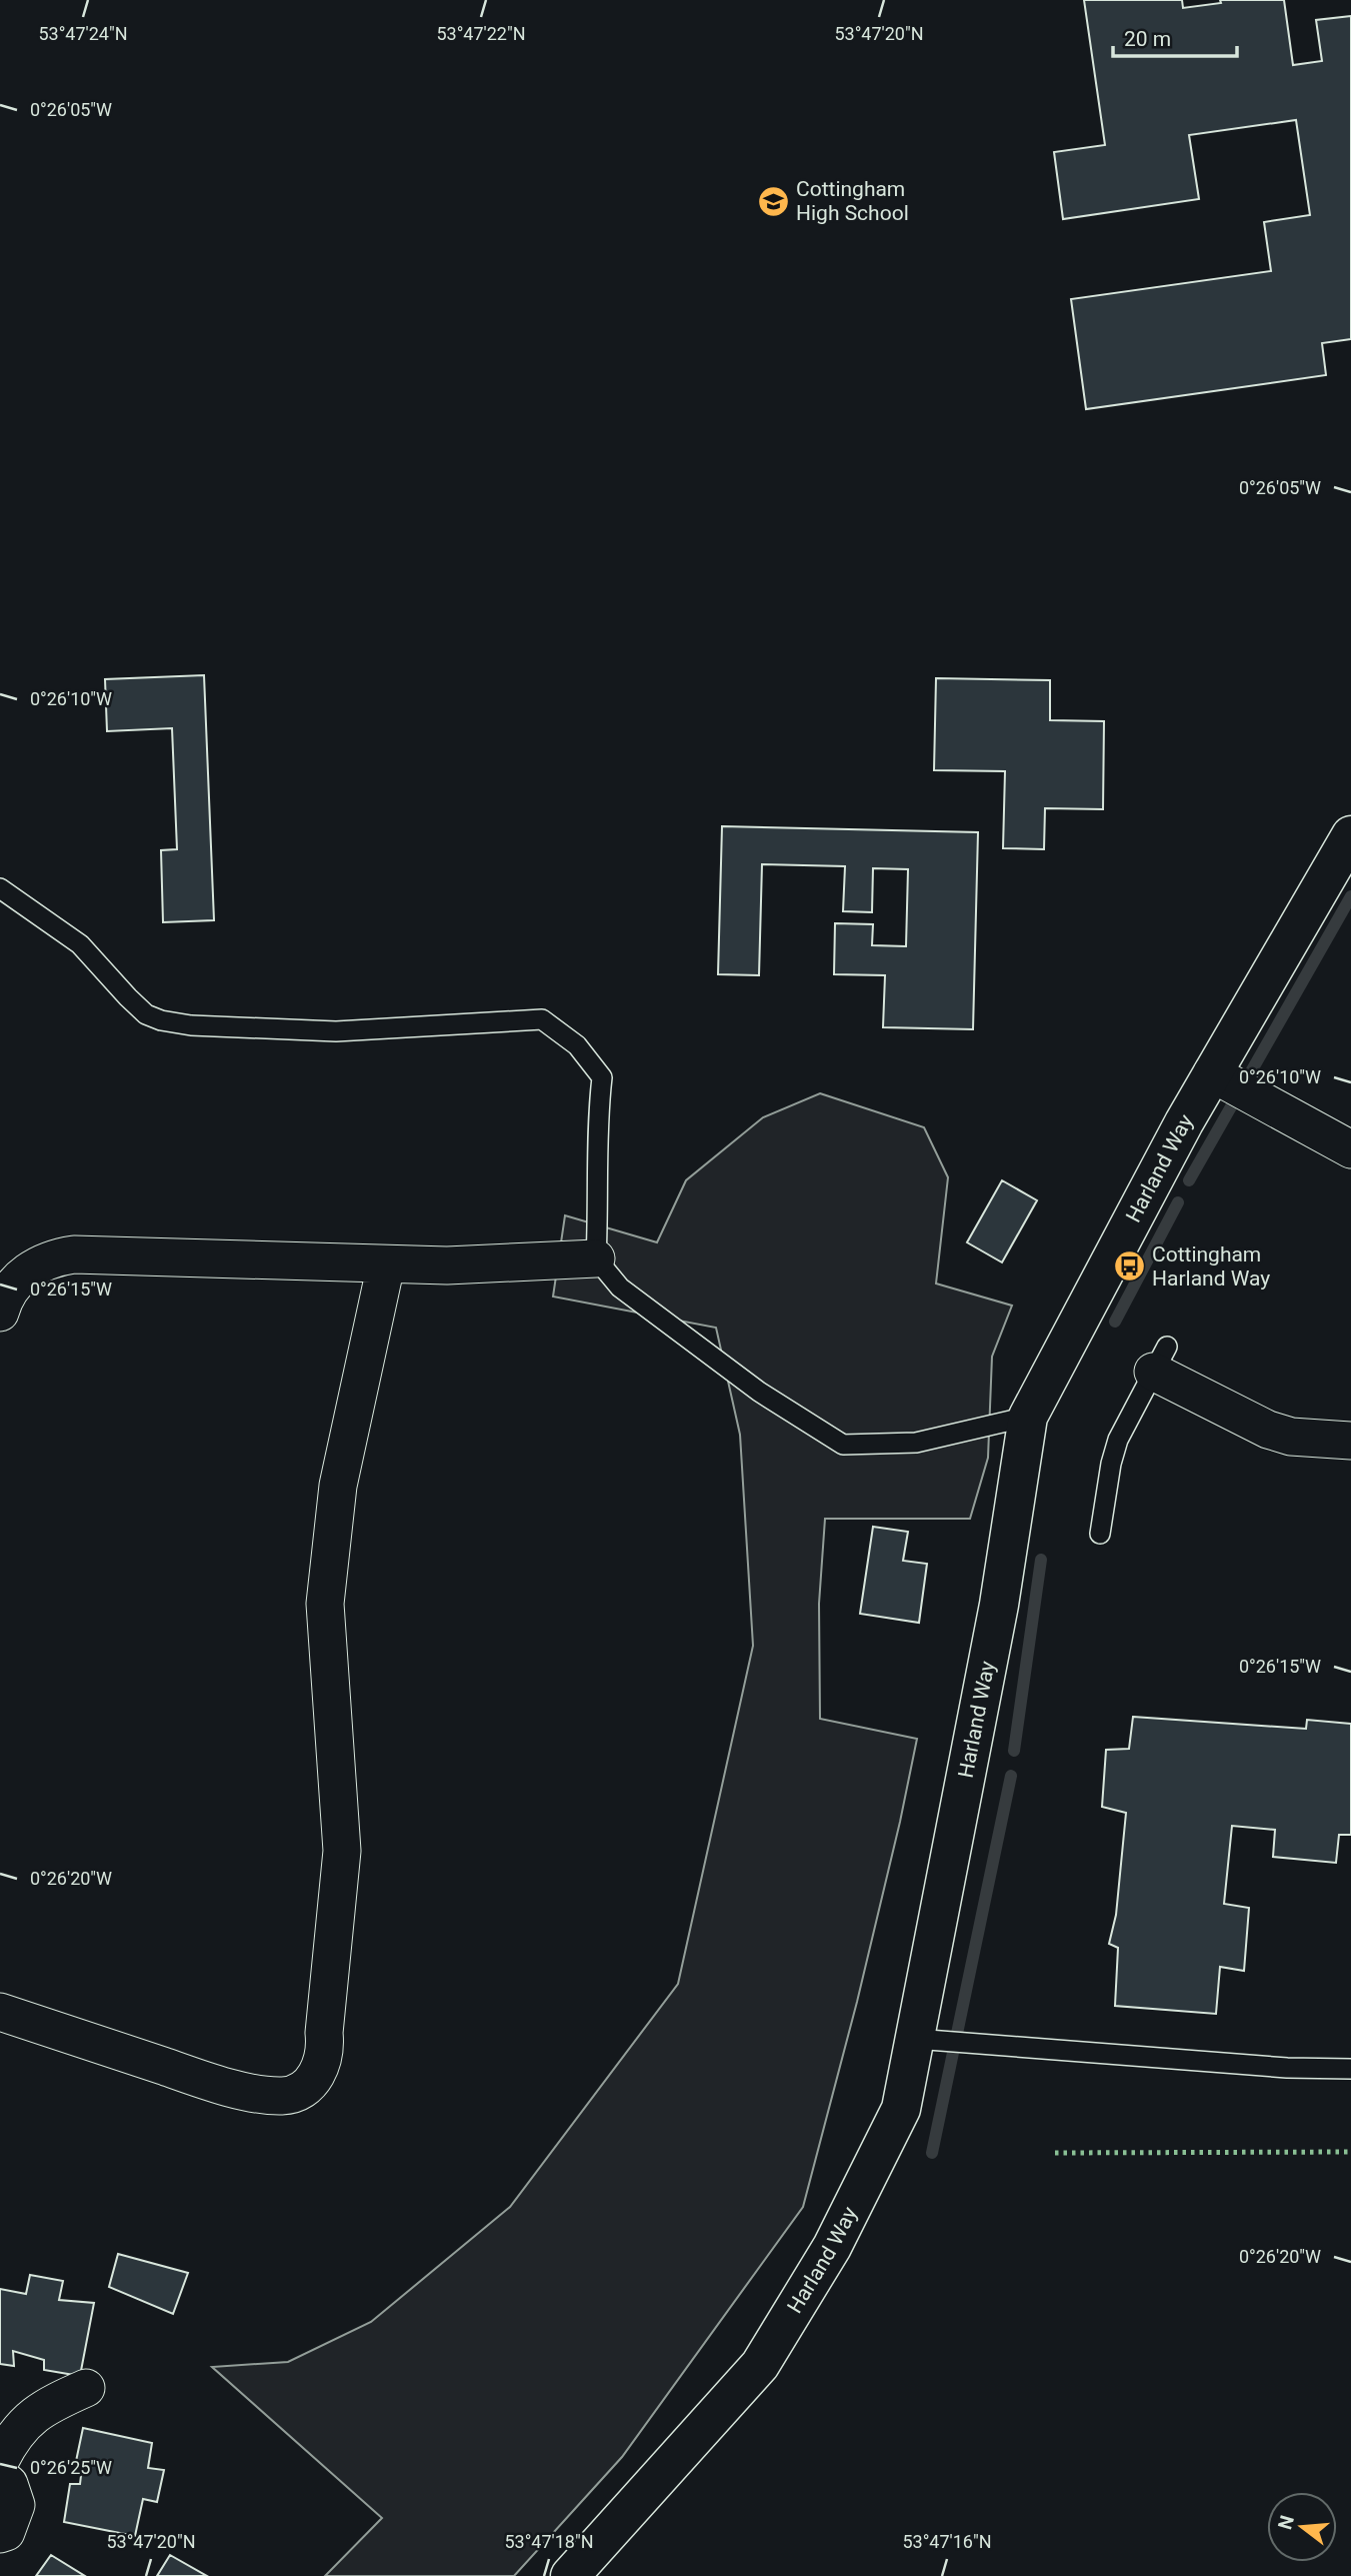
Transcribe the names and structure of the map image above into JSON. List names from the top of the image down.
{
  "streets": {
    "main road": ["Harland Way"]
  },
  "places": {
    "school or university": ["Cottingham High School"],
    "bus stop": ["Cottingham Harland Way"]
  },
  "scale_bar": "20 m",
  "north": "left",
  "coordinates": [
    "53°47'24\"N",
    "53°47'22\"N",
    "53°47'20\"N",
    "0°26'05\"W",
    "0°26'10\"W",
    "0°26'15\"W",
    "0°26'20\"W",
    "0°26'25\"W",
    "53°47'18\"N",
    "53°47'16\"N"
  ]
}
